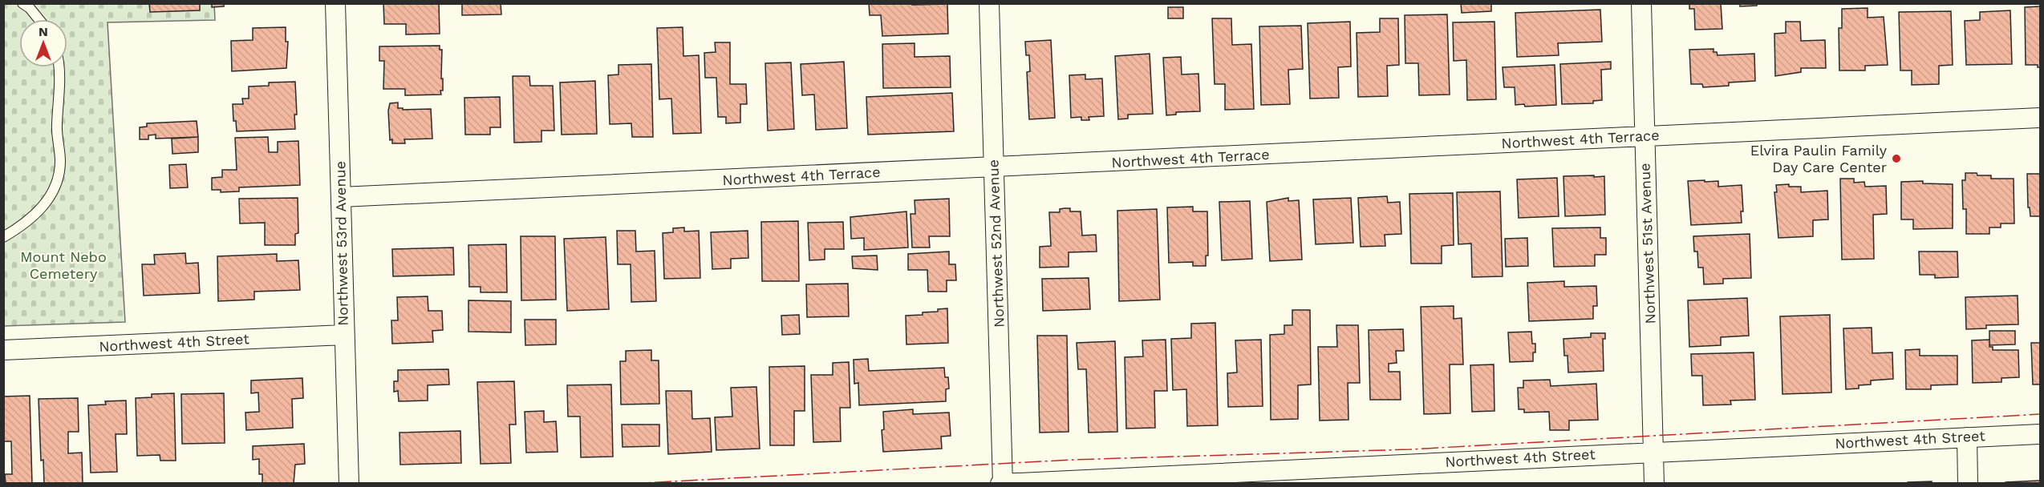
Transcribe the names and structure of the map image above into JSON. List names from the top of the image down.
{
  "streets": {
    "street": [
      "Northwest 4th Terrace",
      "Northwest 53rd Avenue",
      "Northwest 52nd Avenue",
      "Northwest 51st Avenue",
      "Northwest 4th Street"
    ]
  },
  "crossings": [
    ["Northwest 4th Terrace", "Northwest 53rd Avenue"],
    ["Northwest 4th Terrace", "Northwest 52nd Avenue"],
    ["Northwest 4th Terrace", "Northwest 51st Avenue"],
    ["Northwest 53rd Avenue", "Northwest 4th Street"],
    ["Northwest 52nd Avenue", "Northwest 4th Street"],
    ["Northwest 51st Avenue", "Northwest 4th Street"]
  ],
  "parks": ["Mount Nebo Cemetery"],
  "places": ["Elvira Paulin Family Day Care Center"],
  "north": "top"
}
